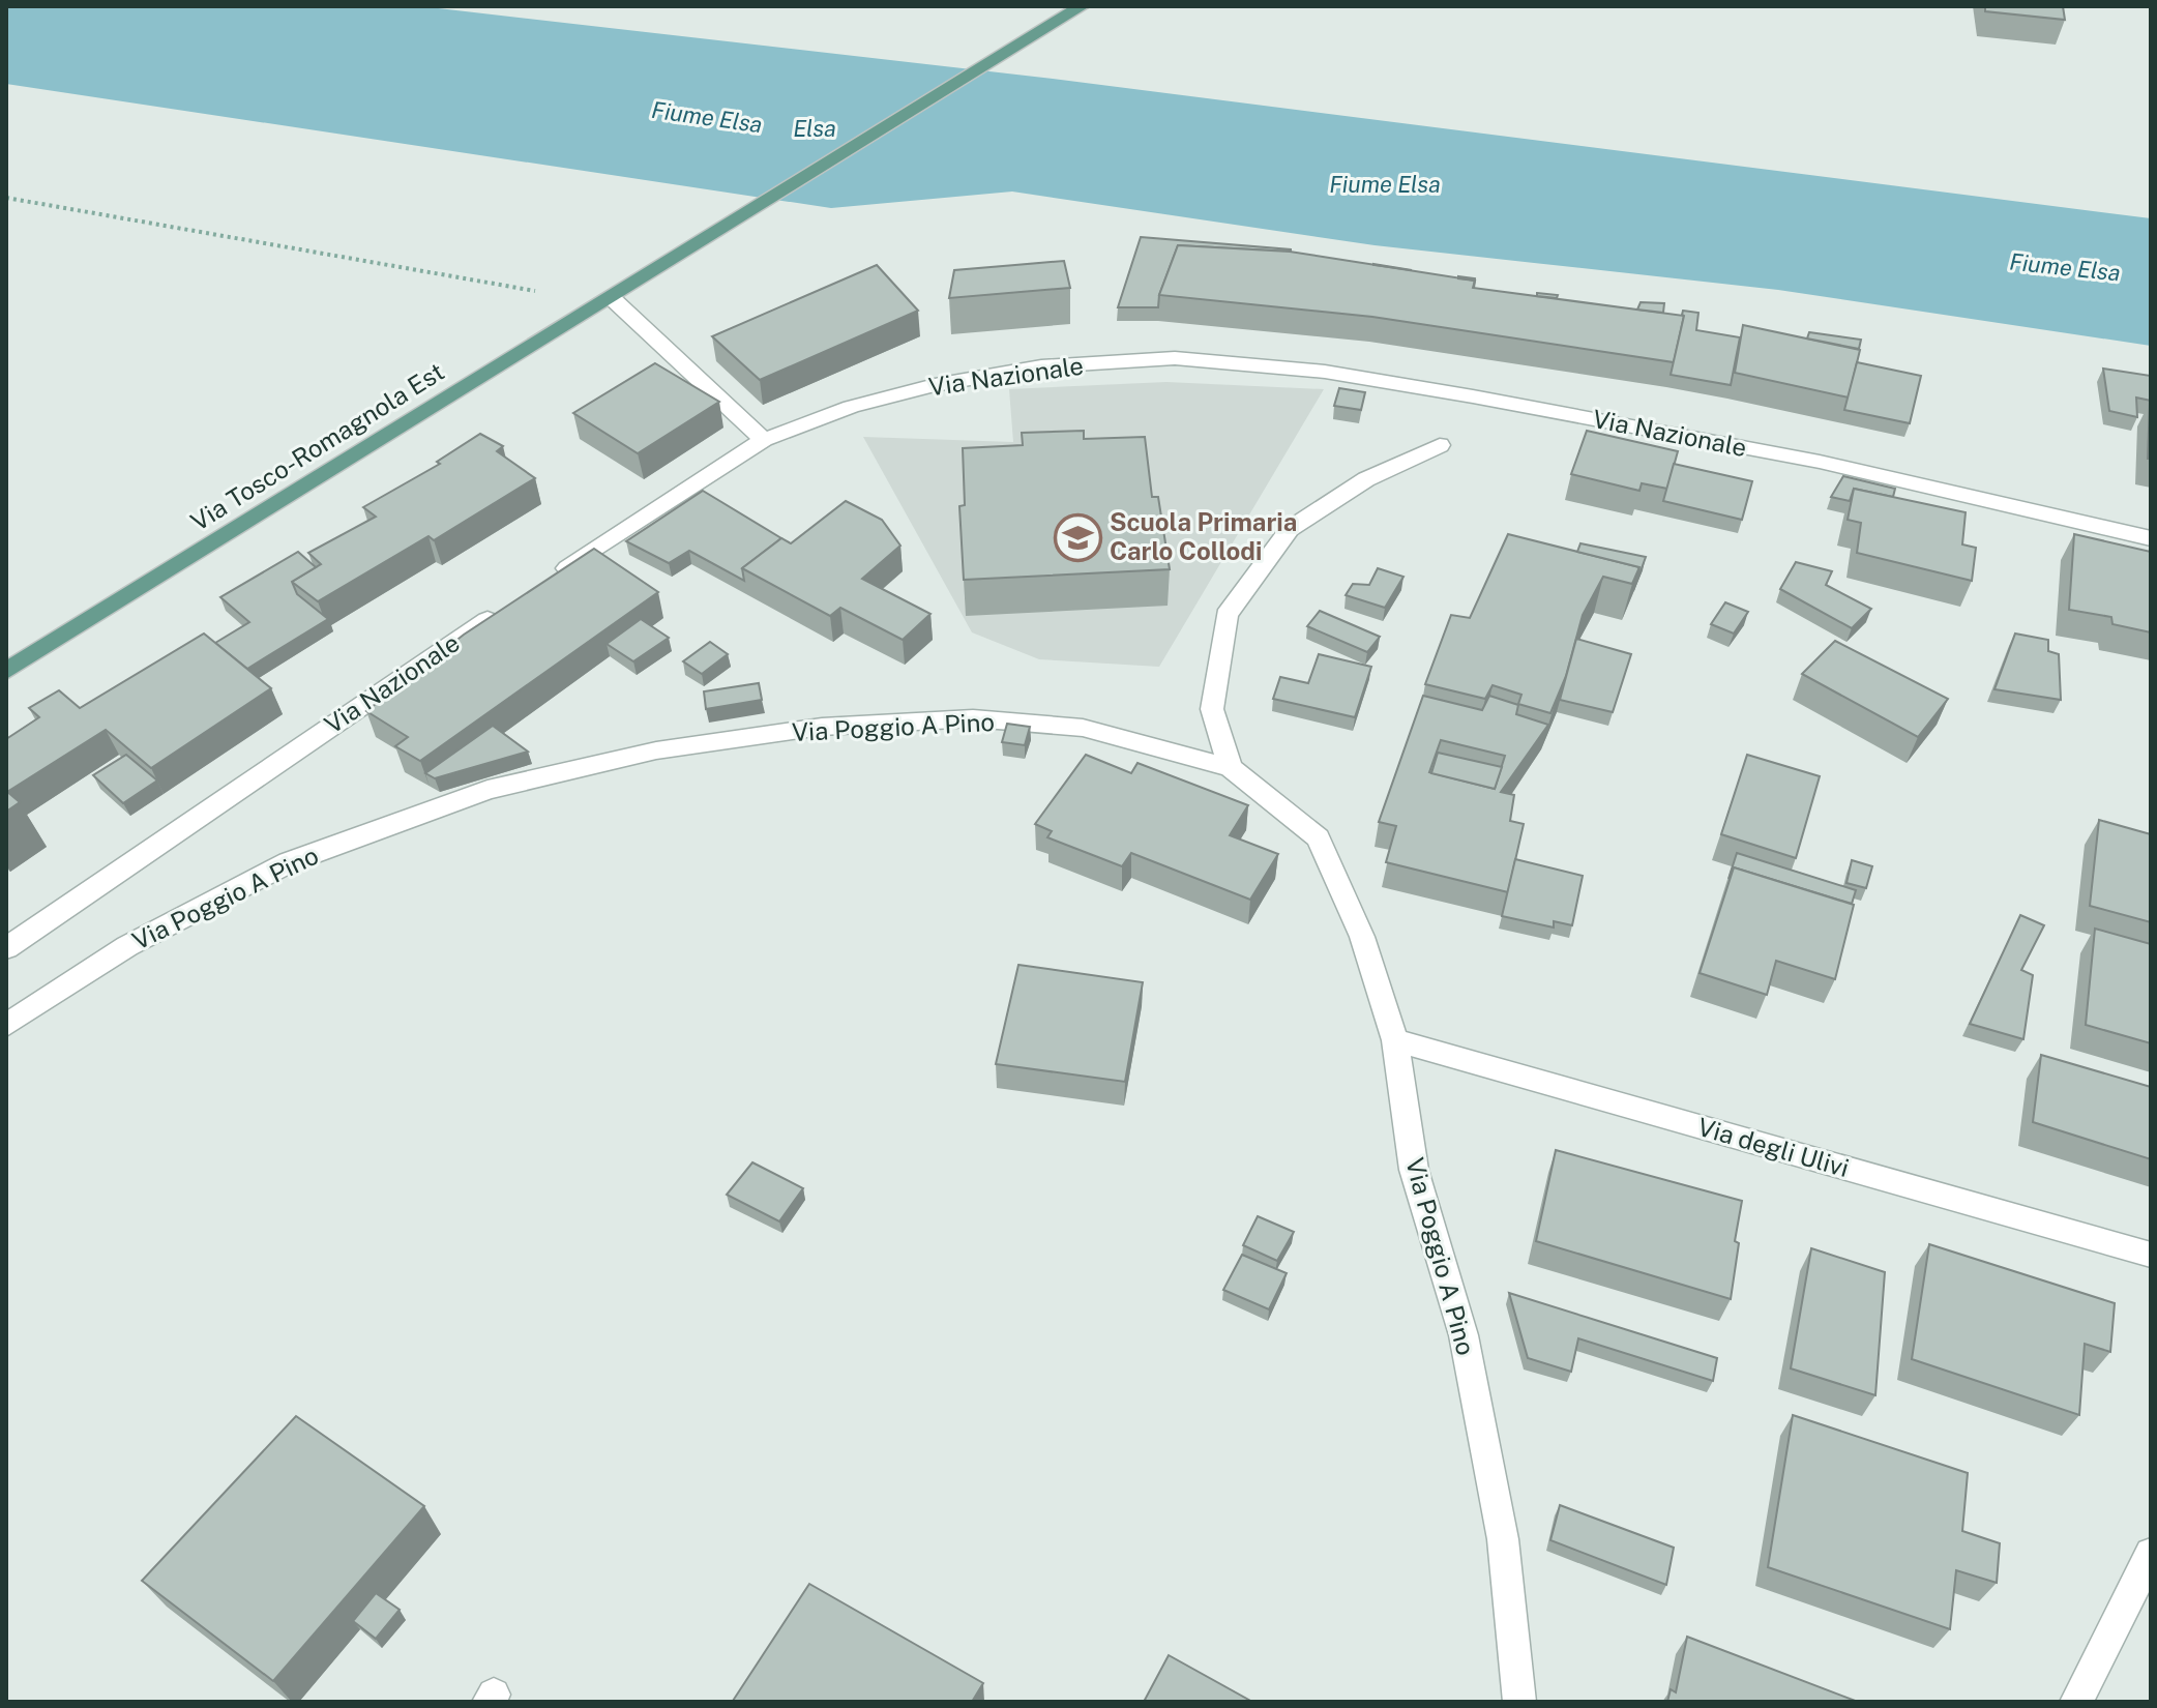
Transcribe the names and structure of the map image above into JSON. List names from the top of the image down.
{
  "streets": {
    "main road": ["Via Tosco-Romagnola Est"],
    "street": ["Via Nazionale", "Via Poggio A Pino", "Via degli Ulivi"]
  },
  "crossings": [
    ["Via Poggio A Pino", "Via degli Ulivi"]
  ],
  "water": ["Fiume Elsa", "Elsa"],
  "places": {
    "school or university": ["Scuola Primaria Carlo Collodi"]
  }
}
